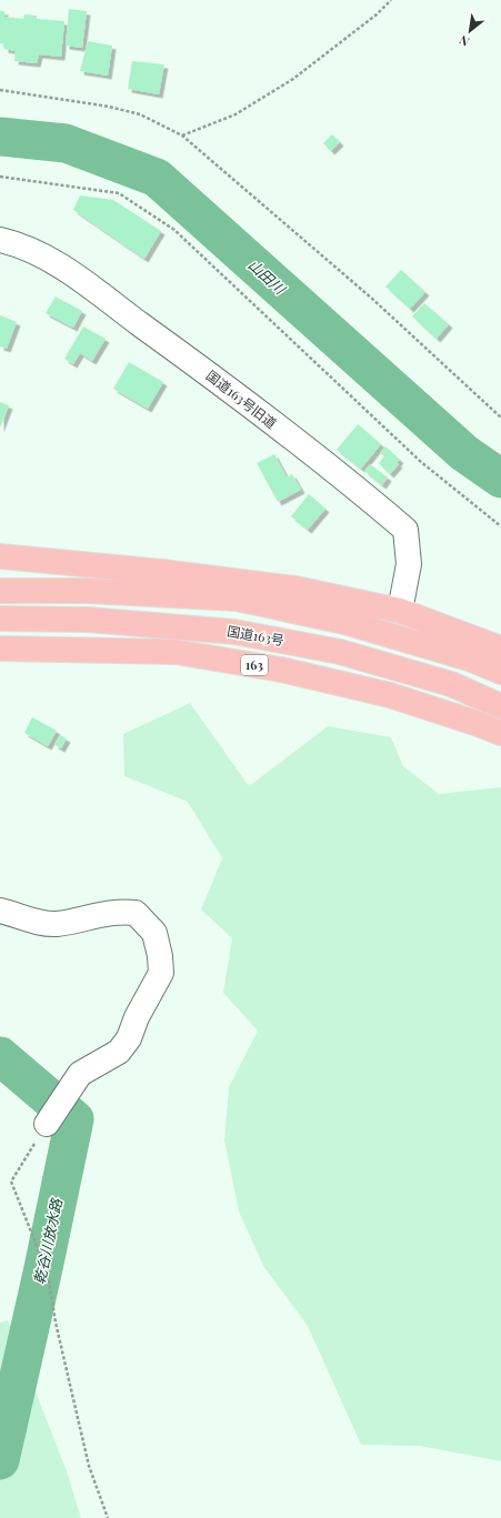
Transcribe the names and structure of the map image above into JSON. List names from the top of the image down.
{
  "streets": {
    "highway": ["国道163号", "163"],
    "street": ["国道163号旧道"]
  },
  "water": ["山田川", "乾谷川放水路"],
  "north": "bottom left"
}
